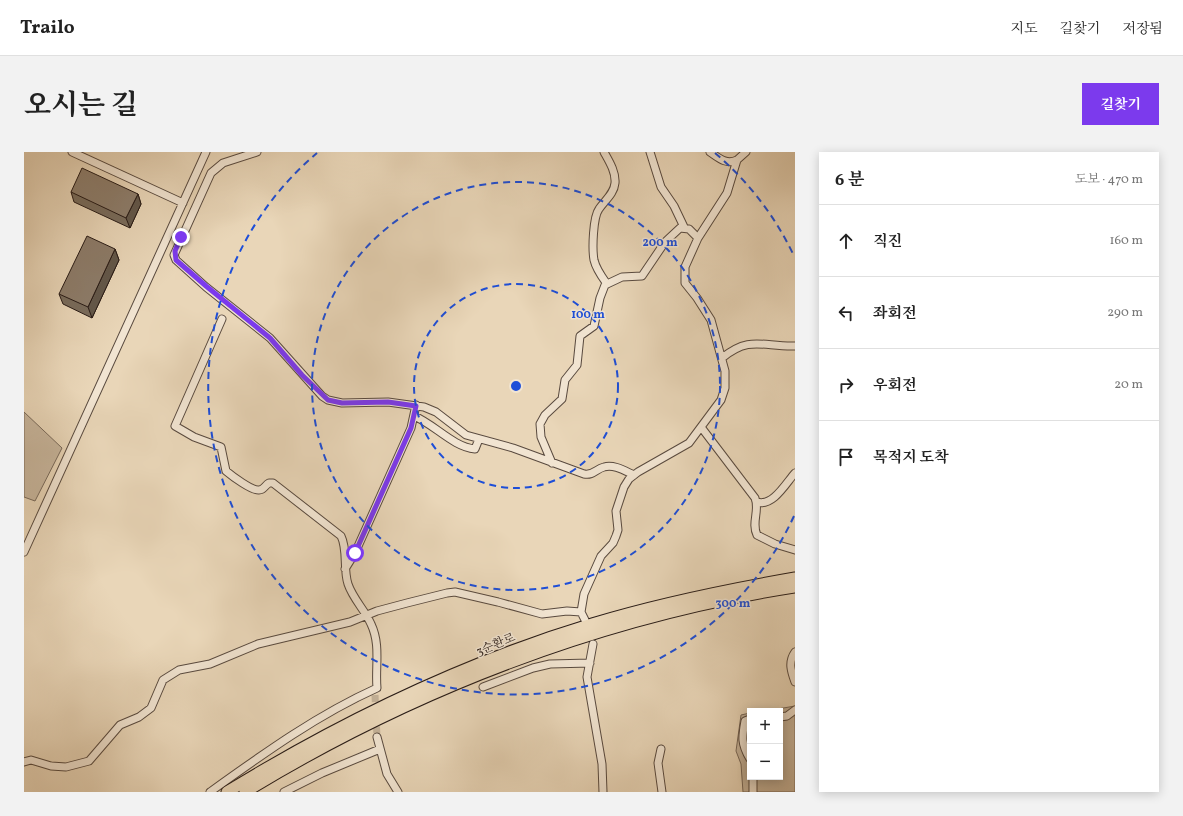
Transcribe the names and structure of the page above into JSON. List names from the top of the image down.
{
  "streets": {
    "highway": ["3순환로"]
  },
  "page": {
    "header": "Trailo",
    "nav": ["지도", "길찾기", "저장됨"],
    "title": "오시는 길",
    "buttons": "길찾기",
    "heading": ["6 분", "도보 · 470 m"],
    "list": [
      ["직진", "160 m"],
      ["좌회전", "290 m"],
      ["우회전", "20 m"],
      "목적지 도착"
    ],
    "map_buttons": ["+", "−"]
  },
  "rings": ["200 m", "100 m", "300 m"]
}
